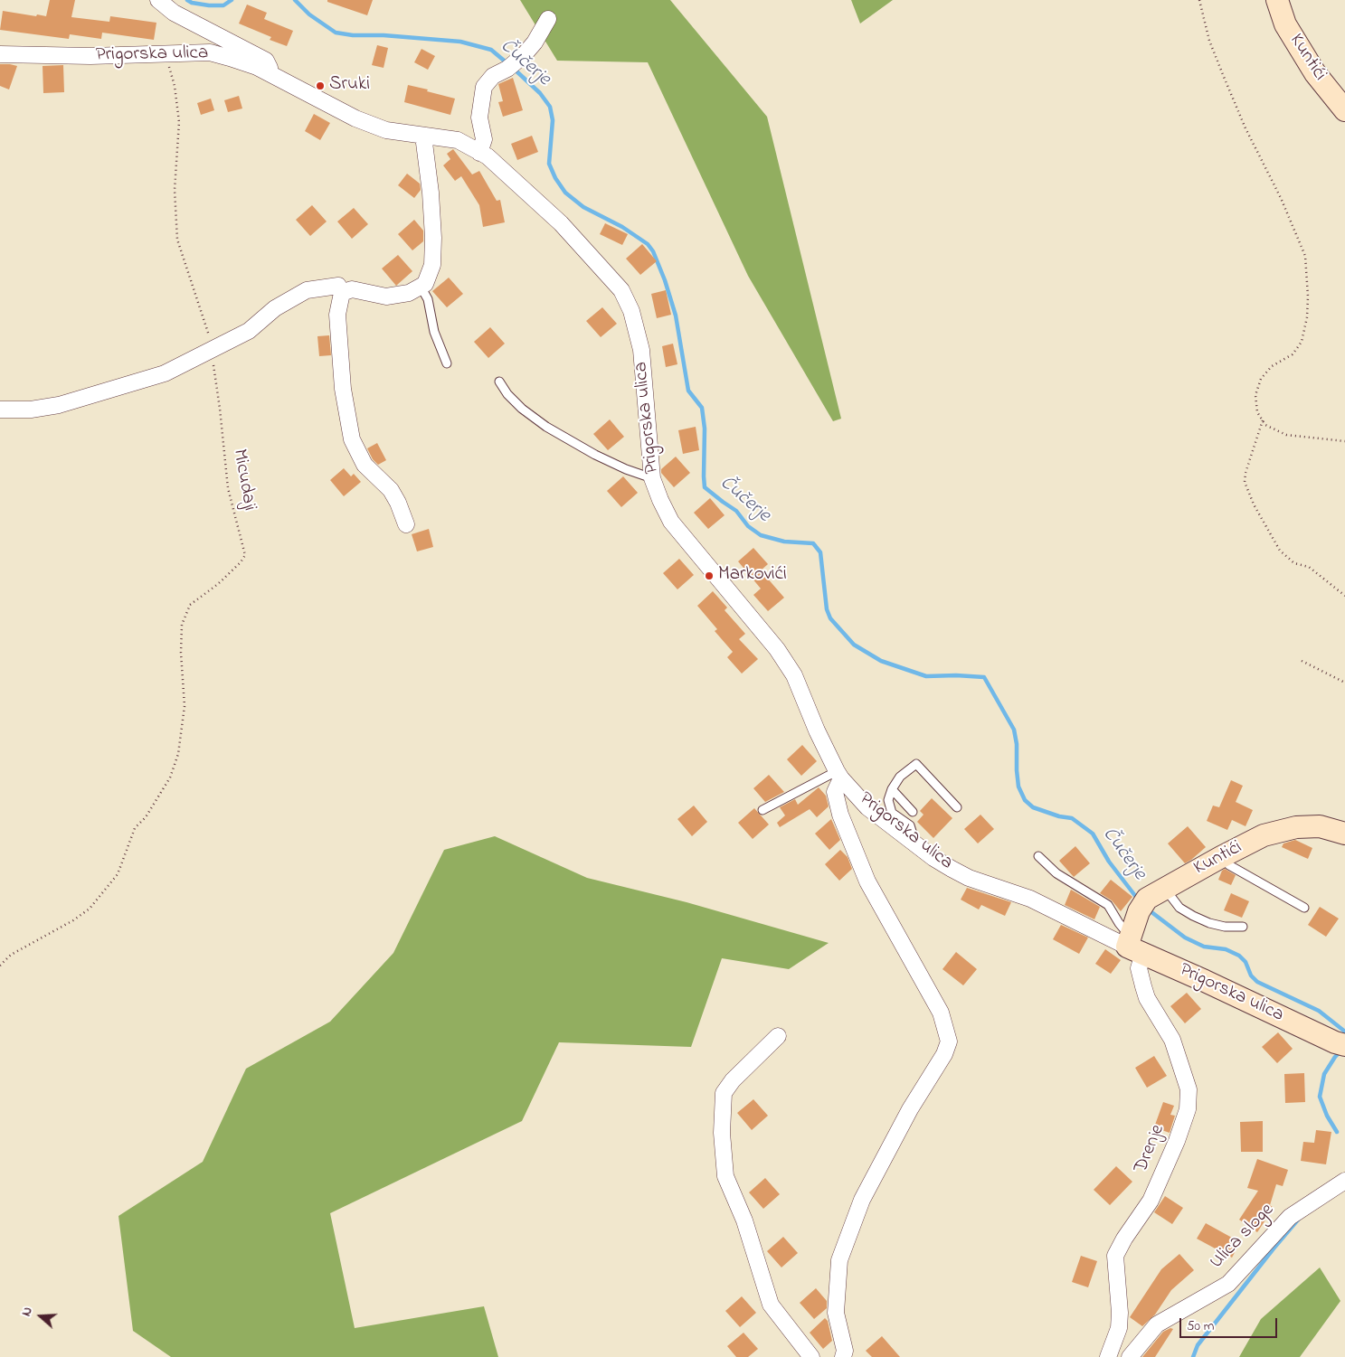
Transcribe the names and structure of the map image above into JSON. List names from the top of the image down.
{
  "streets": {
    "street": [
      "Prigorska ulica",
      "Kuntići",
      "Drenje",
      "Ulica sloge"
    ],
    "path": ["Micudaji"]
  },
  "crossings": [
    ["Prigorska ulica", "Micudaji"],
    ["Prigorska ulica", "Drenje"]
  ],
  "water": ["Čučerje"],
  "places": ["Sruki", "Markovići"],
  "scale_bar": "50 m",
  "north": "left"
}
